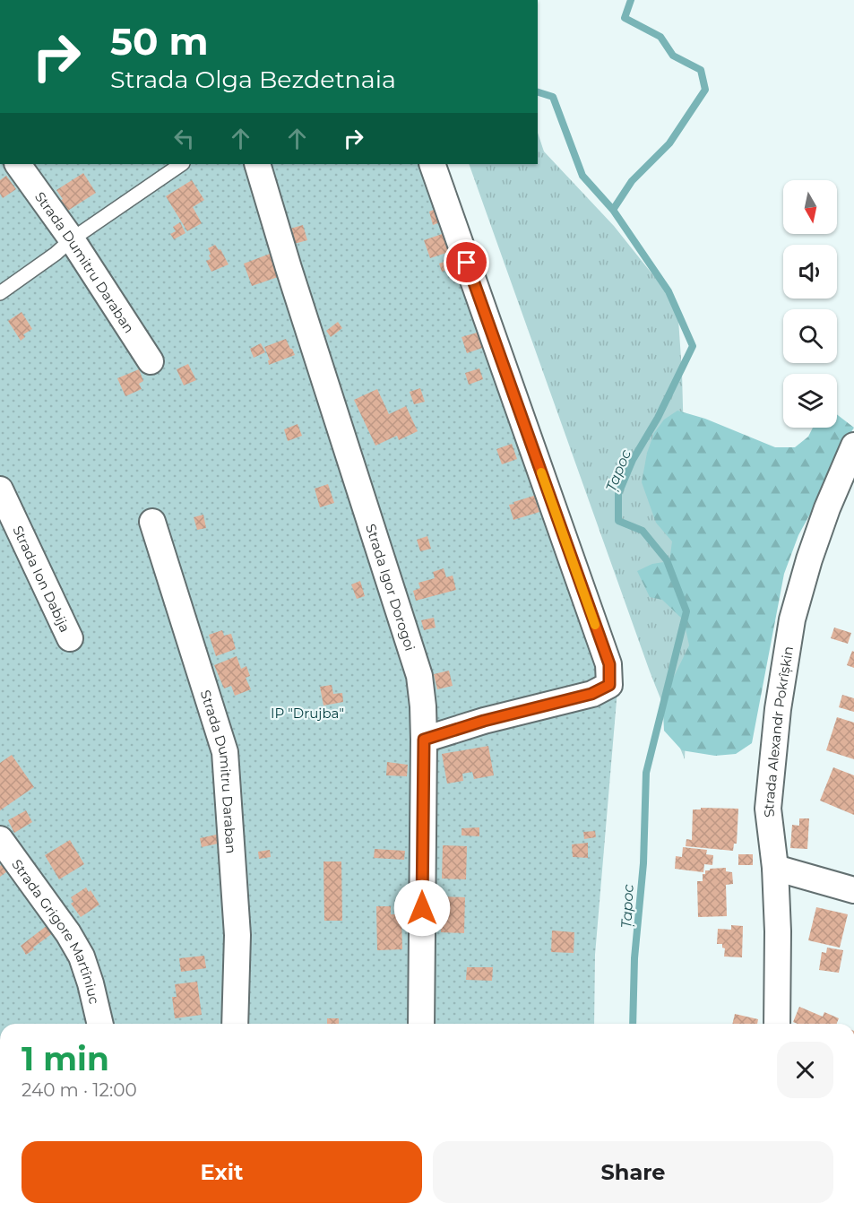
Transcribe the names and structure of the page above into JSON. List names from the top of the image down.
{
  "streets": {
    "street": [
      "Strada Dumitru Daraban",
      "Strada Ion Dabija",
      "Strada Igor Dorogoi",
      "Strada Alexandr Pokrîșkin",
      "Strada Grigore Martîniuc"
    ]
  },
  "water": ["Țapoc"],
  "parks": ["IP \"Drujba\""],
  "north": "bottom",
  "page": {
    "turn": ["50 m", "Strada Olga Bezdetnaia"],
    "heading": ["1 min", "240 m · 12:00"],
    "buttons": ["Exit", "Share"]
  }
}
